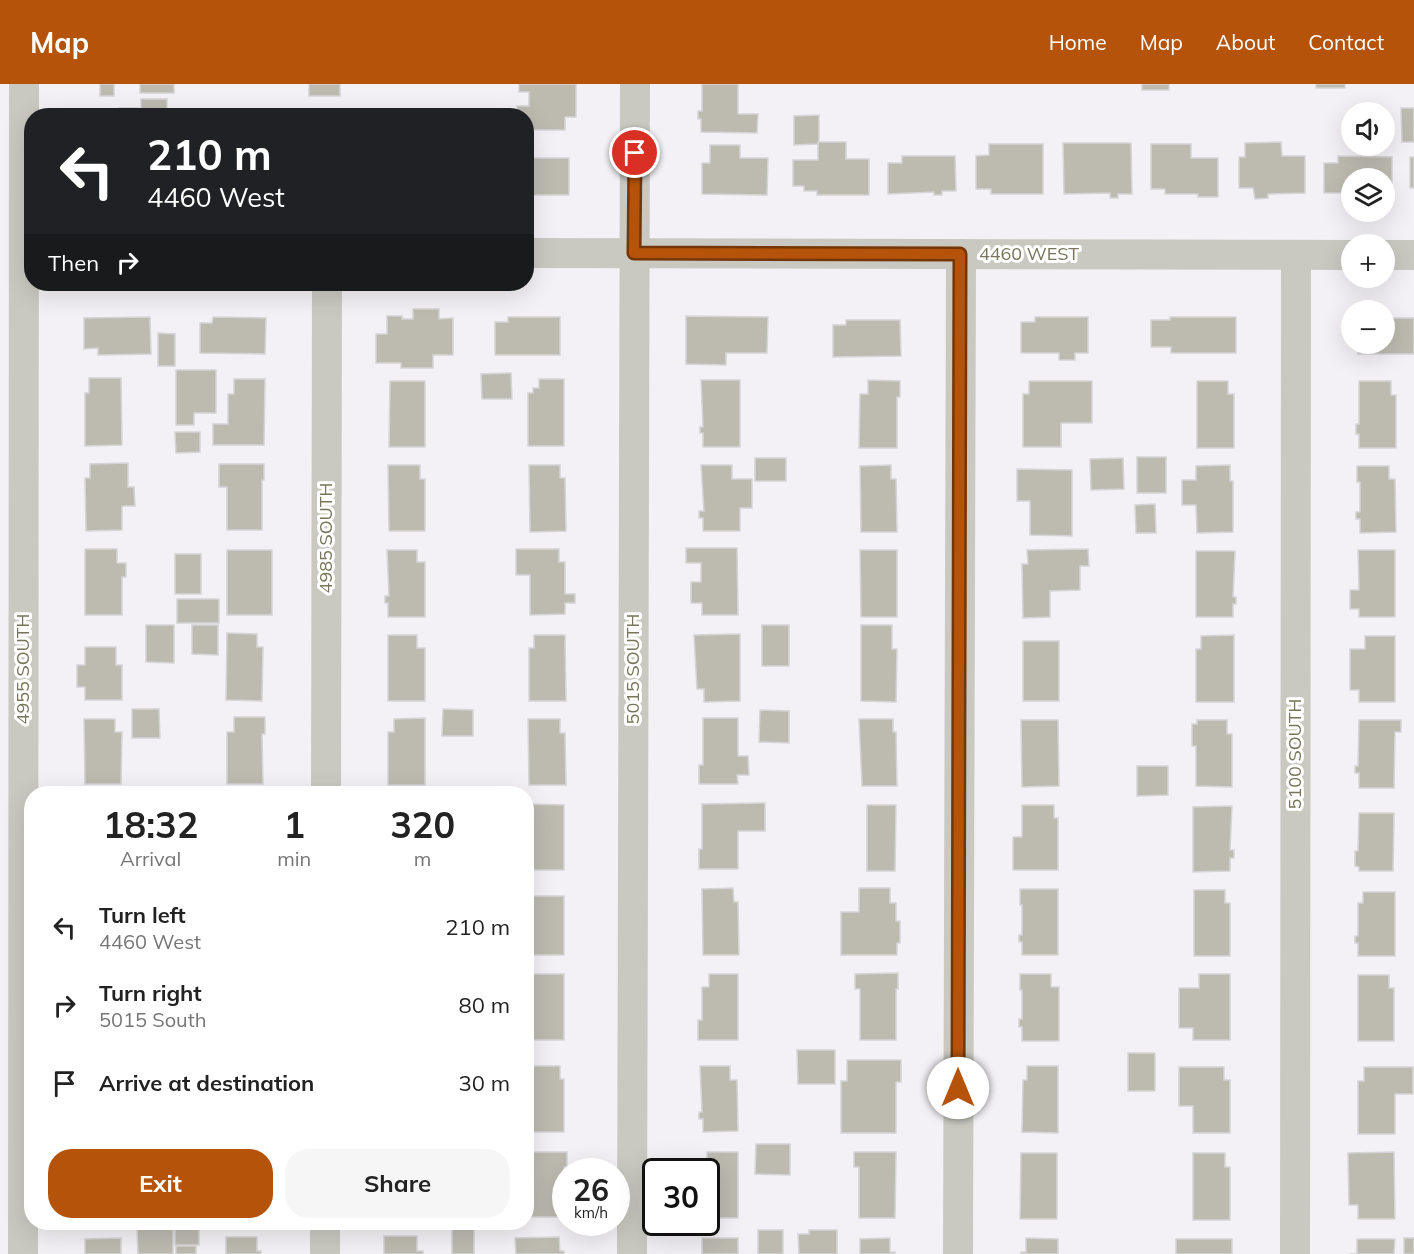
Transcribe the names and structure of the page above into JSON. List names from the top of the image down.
{
  "streets": {
    "street": [
      "4460 WEST",
      "4985 SOUTH",
      "4955 SOUTH",
      "5015 SOUTH",
      "5100 SOUTH"
    ]
  },
  "crossings": [
    ["4460 WEST", "5015 SOUTH"],
    ["4460 WEST", "5100 SOUTH"]
  ],
  "page": {
    "header": "Map",
    "nav": [
      "Home",
      "Map",
      "About",
      "Contact"
    ],
    "map_buttons": ["+", "−"],
    "turn": ["210 m", "4460 West"],
    "then": "Then",
    "eta": [
      "18:32",
      "Arrival",
      "1",
      "min",
      "320",
      "m"
    ],
    "list": [
      {
        "name": "Turn left",
        "note": "4460 West",
        "value": "210 m"
      },
      {
        "name": "Turn right",
        "note": "5015 South",
        "value": "80 m"
      },
      {
        "name": "Arrive at destination",
        "value": "30 m"
      }
    ],
    "buttons": ["Exit", "Share"],
    "speed": "26 km/h",
    "limit": "30"
  }
}
